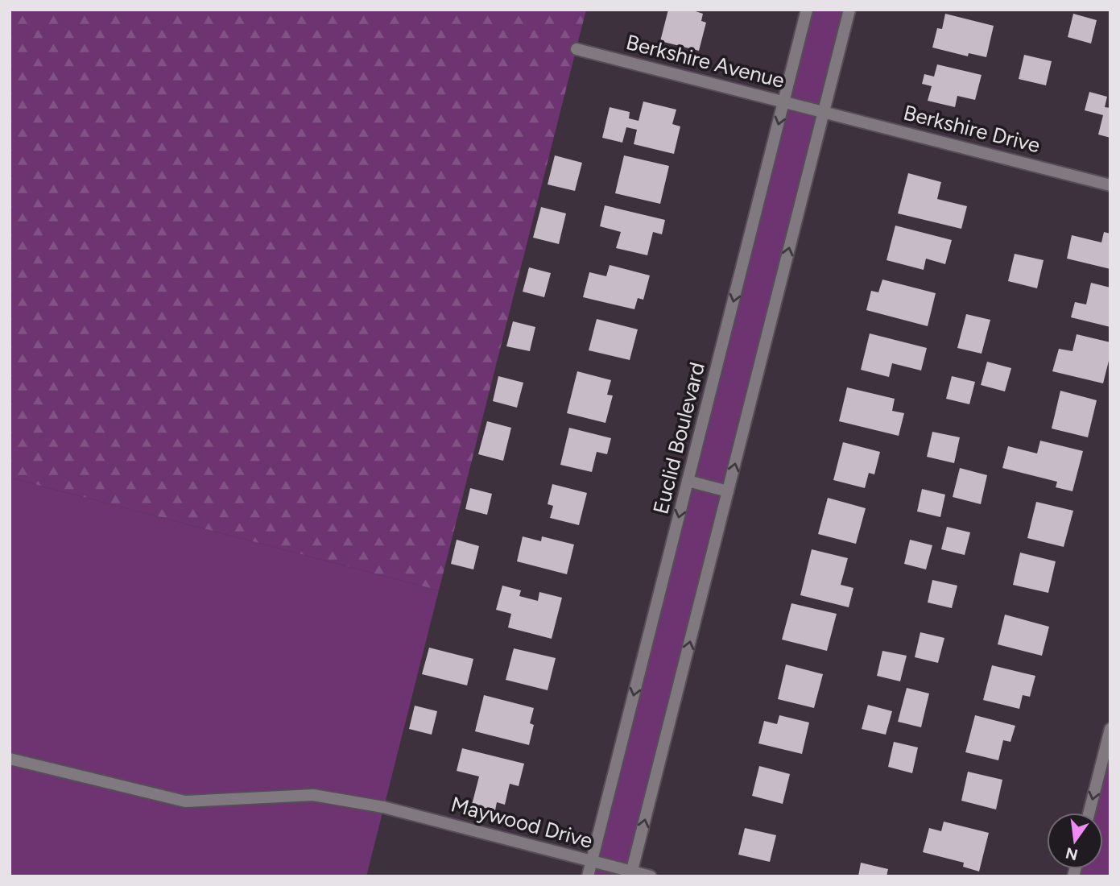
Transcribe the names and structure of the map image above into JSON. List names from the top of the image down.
{
  "streets": {
    "street": [
      "Berkshire Avenue",
      "Berkshire Drive",
      "Euclid Boulevard",
      "Maywood Drive"
    ]
  },
  "crossings": [
    ["Berkshire Avenue", "Berkshire Drive"],
    ["Berkshire Avenue", "Euclid Boulevard"],
    ["Euclid Boulevard", "Maywood Drive"]
  ],
  "north": "bottom"
}
